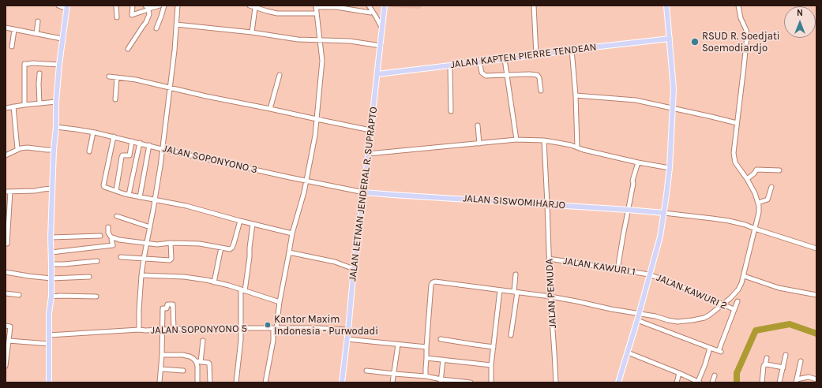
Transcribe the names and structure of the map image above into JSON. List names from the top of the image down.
{
  "streets": {
    "main road": ["JALAN KAPTEN PIERRE TENDEAN", "JALAN LETNAN JENDERAL R. SUPRAPTO", "JALAN SISWOMIHARJO"],
    "street": [
      "JALAN SOPONYONO 3",
      "JALAN KAWURI 1",
      "JALAN KAWURI 2",
      "JALAN PEMUDA",
      "JALAN SOPONYONO 5"
    ]
  },
  "crossings": [
    ["JALAN KAPTEN PIERRE TENDEAN", "JALAN LETNAN JENDERAL R. SUPRAPTO"],
    ["JALAN SOPONYONO 3", "JALAN LETNAN JENDERAL R. SUPRAPTO"],
    ["JALAN SOPONYONO 3", "JALAN SISWOMIHARJO"],
    ["JALAN LETNAN JENDERAL R. SUPRAPTO", "JALAN SISWOMIHARJO"],
    ["JALAN LETNAN JENDERAL R. SUPRAPTO", "JALAN SOPONYONO 5"],
    ["JALAN SISWOMIHARJO", "JALAN PEMUDA"],
    ["JALAN KAWURI 1", "JALAN KAWURI 2"],
    ["JALAN KAWURI 1", "JALAN PEMUDA"]
  ],
  "places": ["RSUD R. Soedjati Soemodiardjo", "Kantor Maxim Indonesia - Purwodadi"],
  "north": "top"
}
